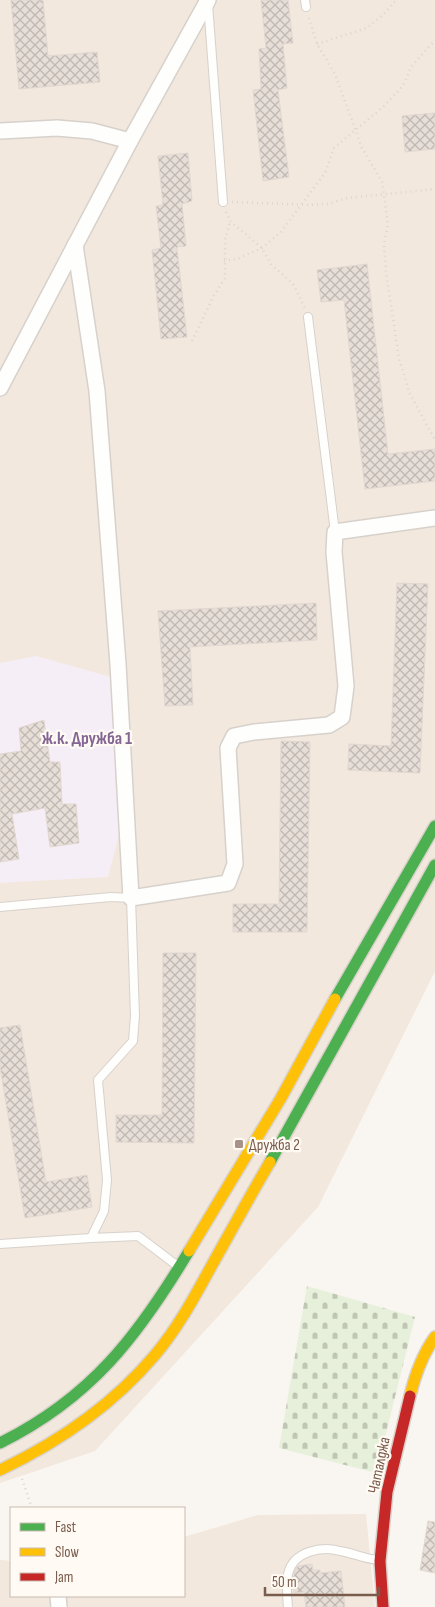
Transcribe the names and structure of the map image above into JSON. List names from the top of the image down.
{
  "streets": {
    "street": ["Чаталджа"]
  },
  "districts": ["ж.к. Дружба 1"],
  "places": {
    "transit": ["Дружба 2"]
  },
  "legend": ["Fast", "Slow", "Jam"],
  "scale_bar": "50 m"
}
